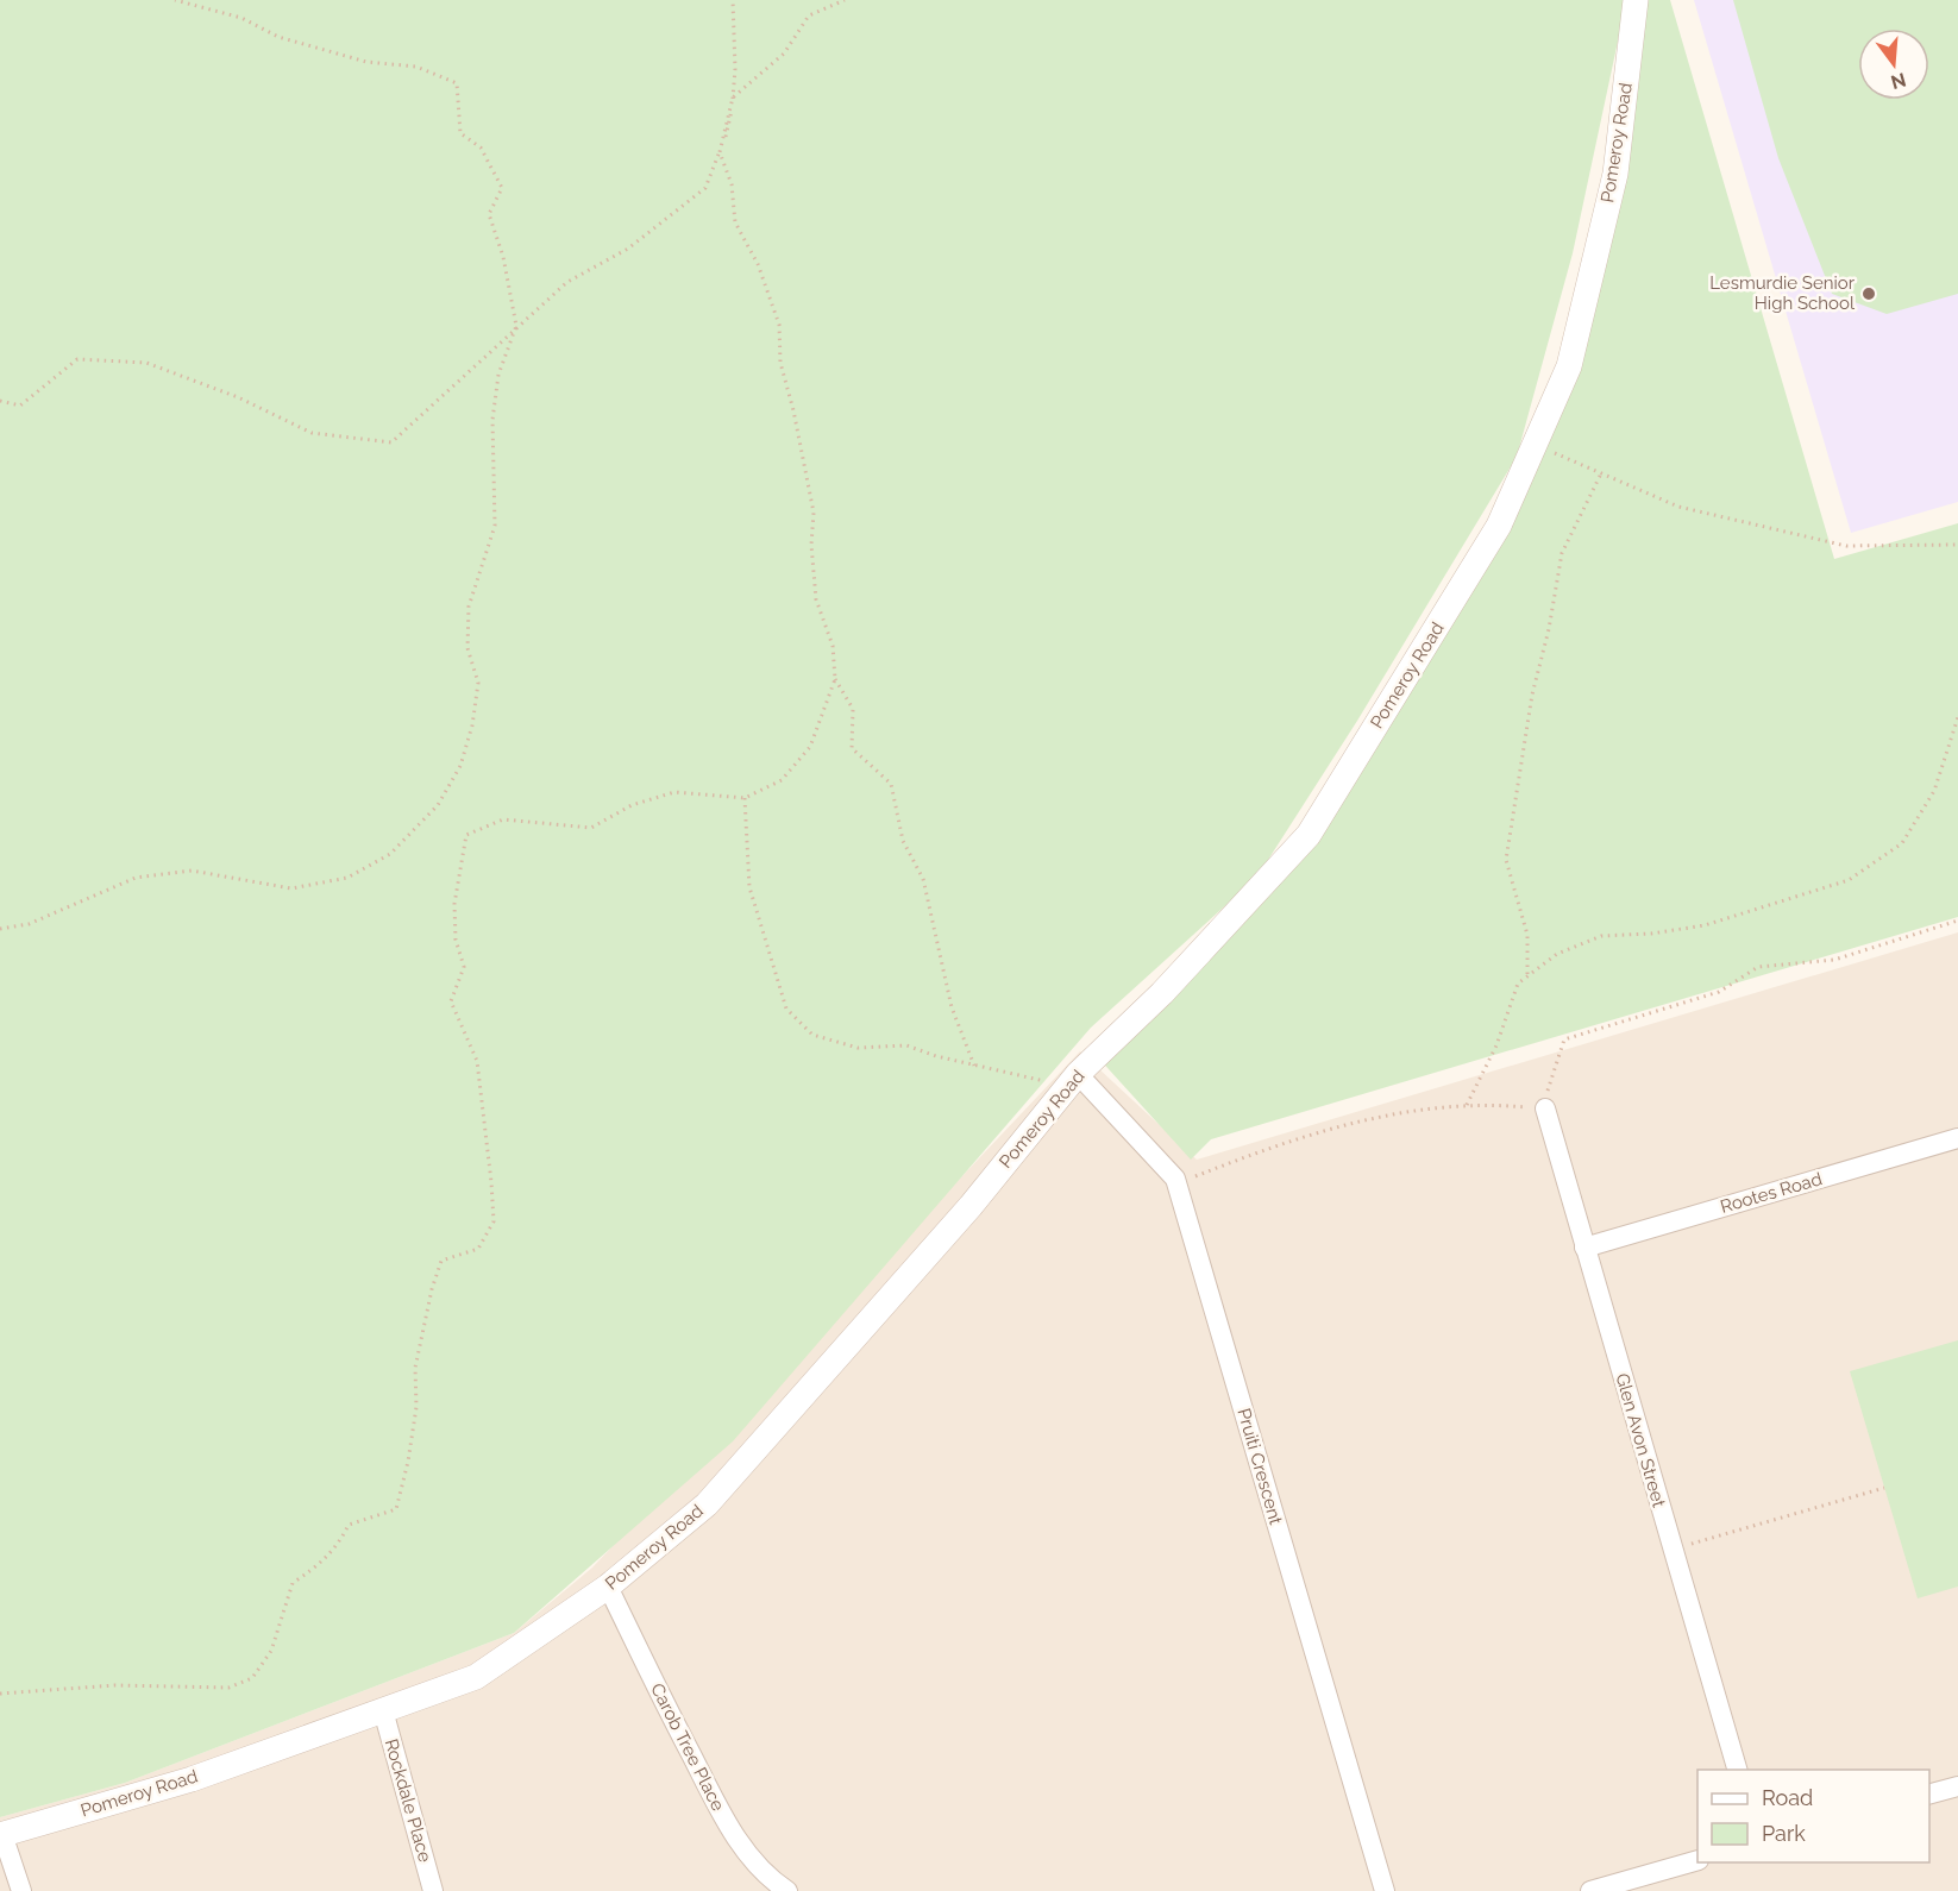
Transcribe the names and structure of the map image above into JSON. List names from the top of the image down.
{
  "streets": {
    "street": [
      "Pomeroy Road",
      "Rootes Road",
      "Glen Avon Street",
      "Pruiti Crescent",
      "Carob Tree Place",
      "Rockdale Place"
    ]
  },
  "crossings": [
    ["Pomeroy Road", "Pruiti Crescent"],
    ["Pomeroy Road", "Carob Tree Place"],
    ["Pomeroy Road", "Rockdale Place"],
    ["Rootes Road", "Glen Avon Street"]
  ],
  "places": ["Lesmurdie Senior High School"],
  "legend": ["Road", "Park"],
  "north": "bottom"
}
